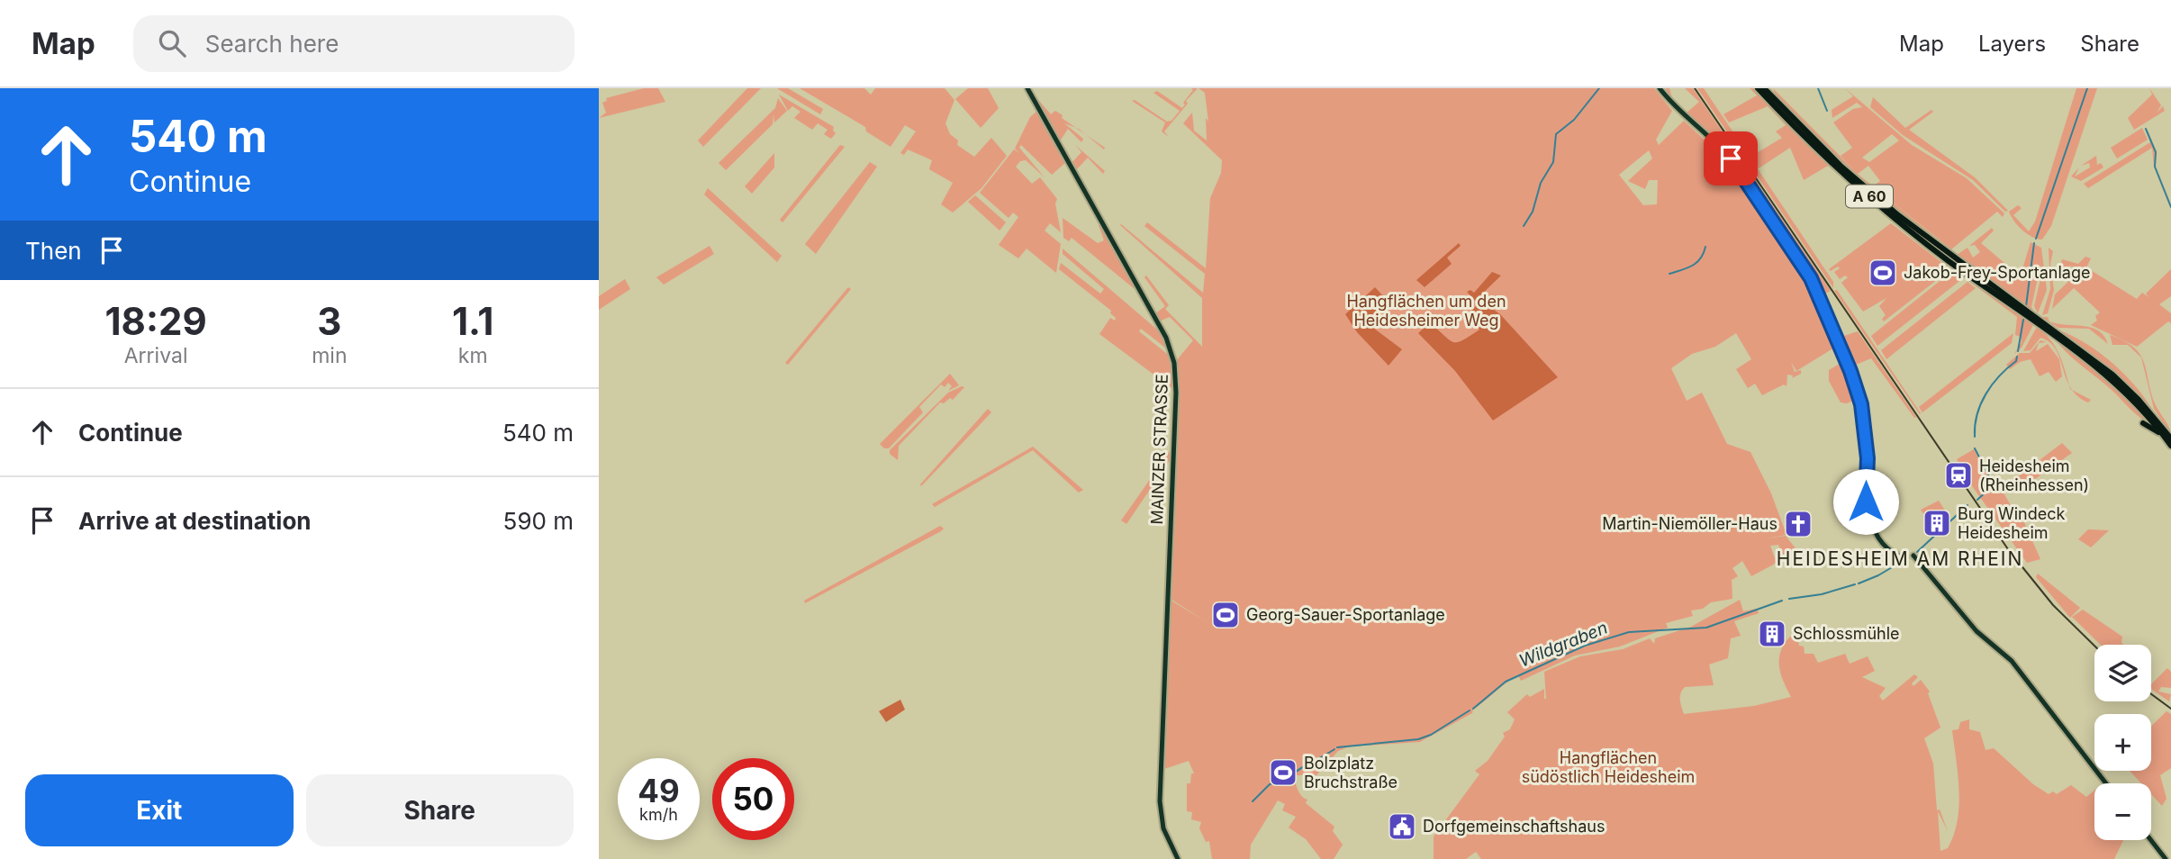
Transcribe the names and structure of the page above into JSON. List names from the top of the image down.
{
  "streets": {
    "highway": ["A 60"],
    "main road": ["MAINZER STRASSE"]
  },
  "districts": ["HEIDESHEIM AM RHEIN"],
  "water": ["Wildgraben"],
  "parks": ["Hangflächen um den Heidesheimer Weg", "Hangflächen südöstlich Heidesheim"],
  "places": {
    "sports": ["Jakob-Frey-Sportanlage", "Georg-Sauer-Sportanlage", "Bolzplatz Bruchstraße"],
    "station": ["Heidesheim (Rheinhessen)"],
    "building": ["Burg Windeck Heidesheim", "Schlossmühle"],
    "church": ["Martin-Niemöller-Haus"],
    "public building": ["Dorfgemeinschaftshaus"]
  },
  "page": {
    "header": "Map",
    "search": "Search here",
    "nav": ["Map", "Layers", "Share"],
    "turn": ["540 m", "Continue"],
    "then": "Then",
    "eta": [
      "18:29",
      "Arrival",
      "3",
      "min",
      "1.1",
      "km"
    ],
    "list": [
      {
        "name": "Continue",
        "value": "540 m"
      },
      {
        "name": "Arrive at destination",
        "value": "590 m"
      }
    ],
    "map_buttons": ["+", "−"],
    "speed": "49 km/h",
    "limit": "50",
    "buttons": ["Exit", "Share"]
  }
}
